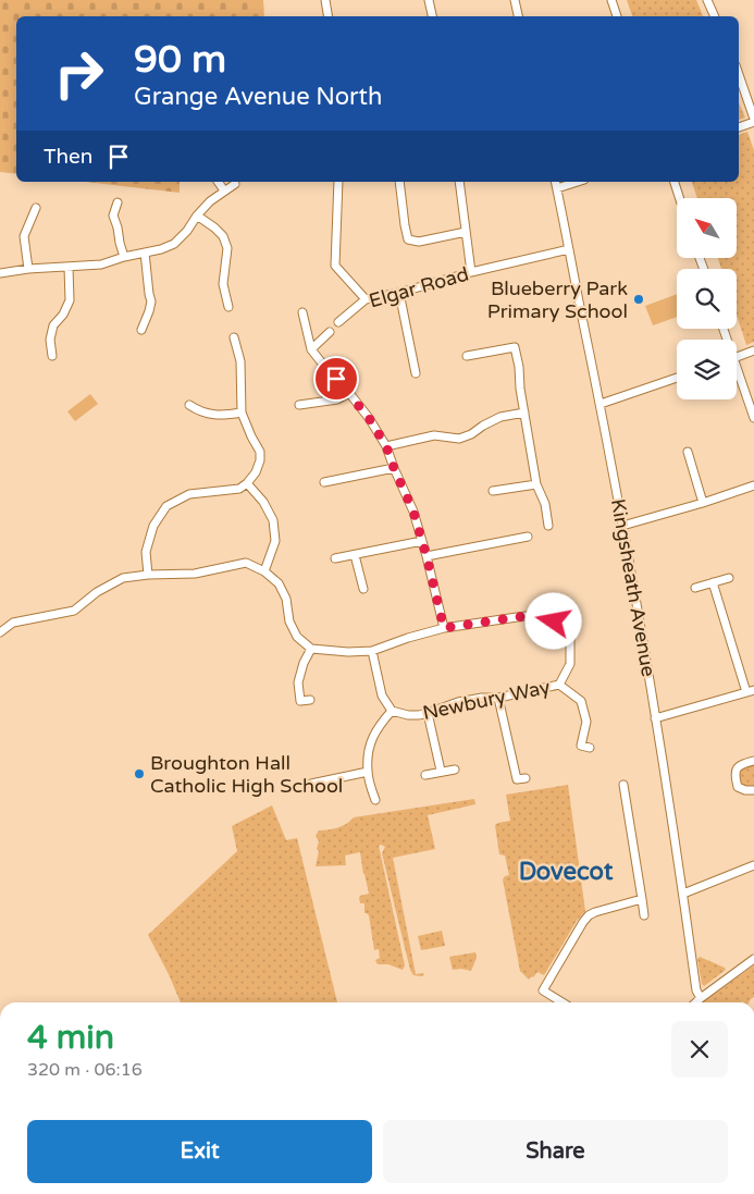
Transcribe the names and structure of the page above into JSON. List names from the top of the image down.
{
  "streets": {
    "street": ["Elgar Road", "Kingsheath Avenue", "Newbury Way"]
  },
  "crossings": [
    ["Elgar Road", "Kingsheath Avenue"]
  ],
  "districts": ["Dovecot"],
  "places": ["Blueberry Park Primary School", "Broughton Hall Catholic High School"],
  "north": "top left",
  "page": {
    "turn": ["90 m", "Grange Avenue North"],
    "then": "Then",
    "heading": ["4 min", "320 m · 06:16"],
    "buttons": ["Exit", "Share"]
  }
}
